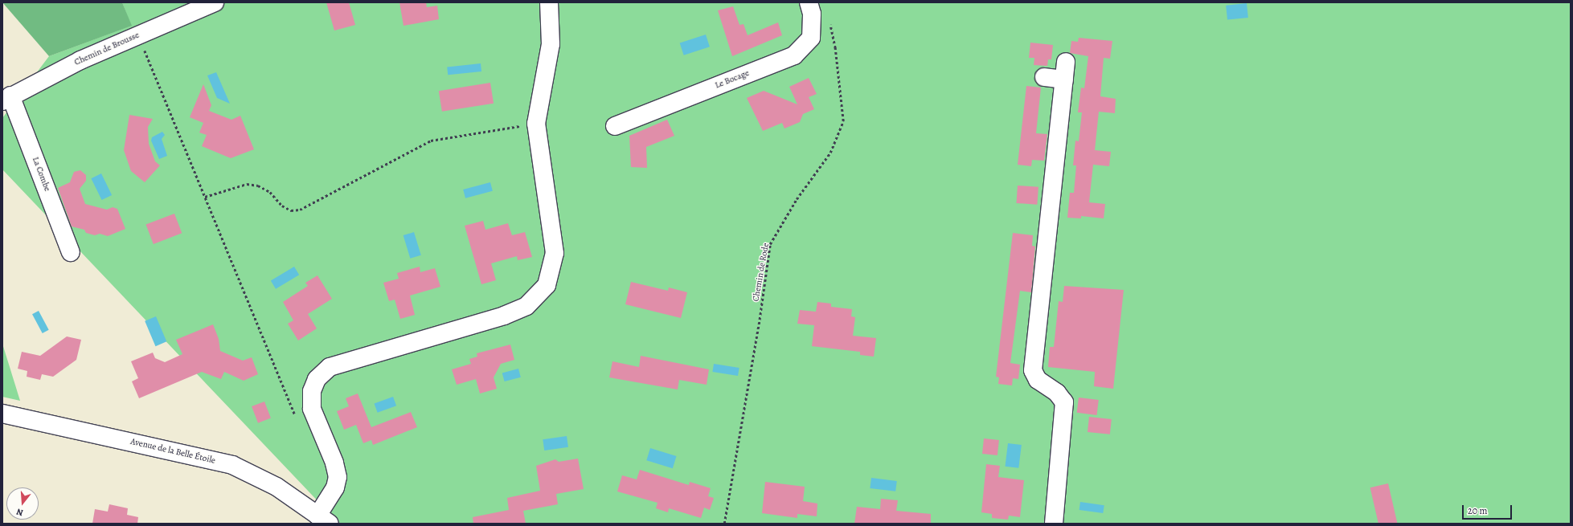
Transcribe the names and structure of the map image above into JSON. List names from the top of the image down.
{
  "streets": {
    "street": [
      "Chemin de Brousse",
      "Le Bocage",
      "La Combe",
      "Avenue de la Belle Étoile"
    ],
    "path": ["Chemin de Rode"]
  },
  "crossings": [
    ["Chemin de Brousse", "La Combe"]
  ],
  "scale_bar": "20 m",
  "north": "bottom"
}
